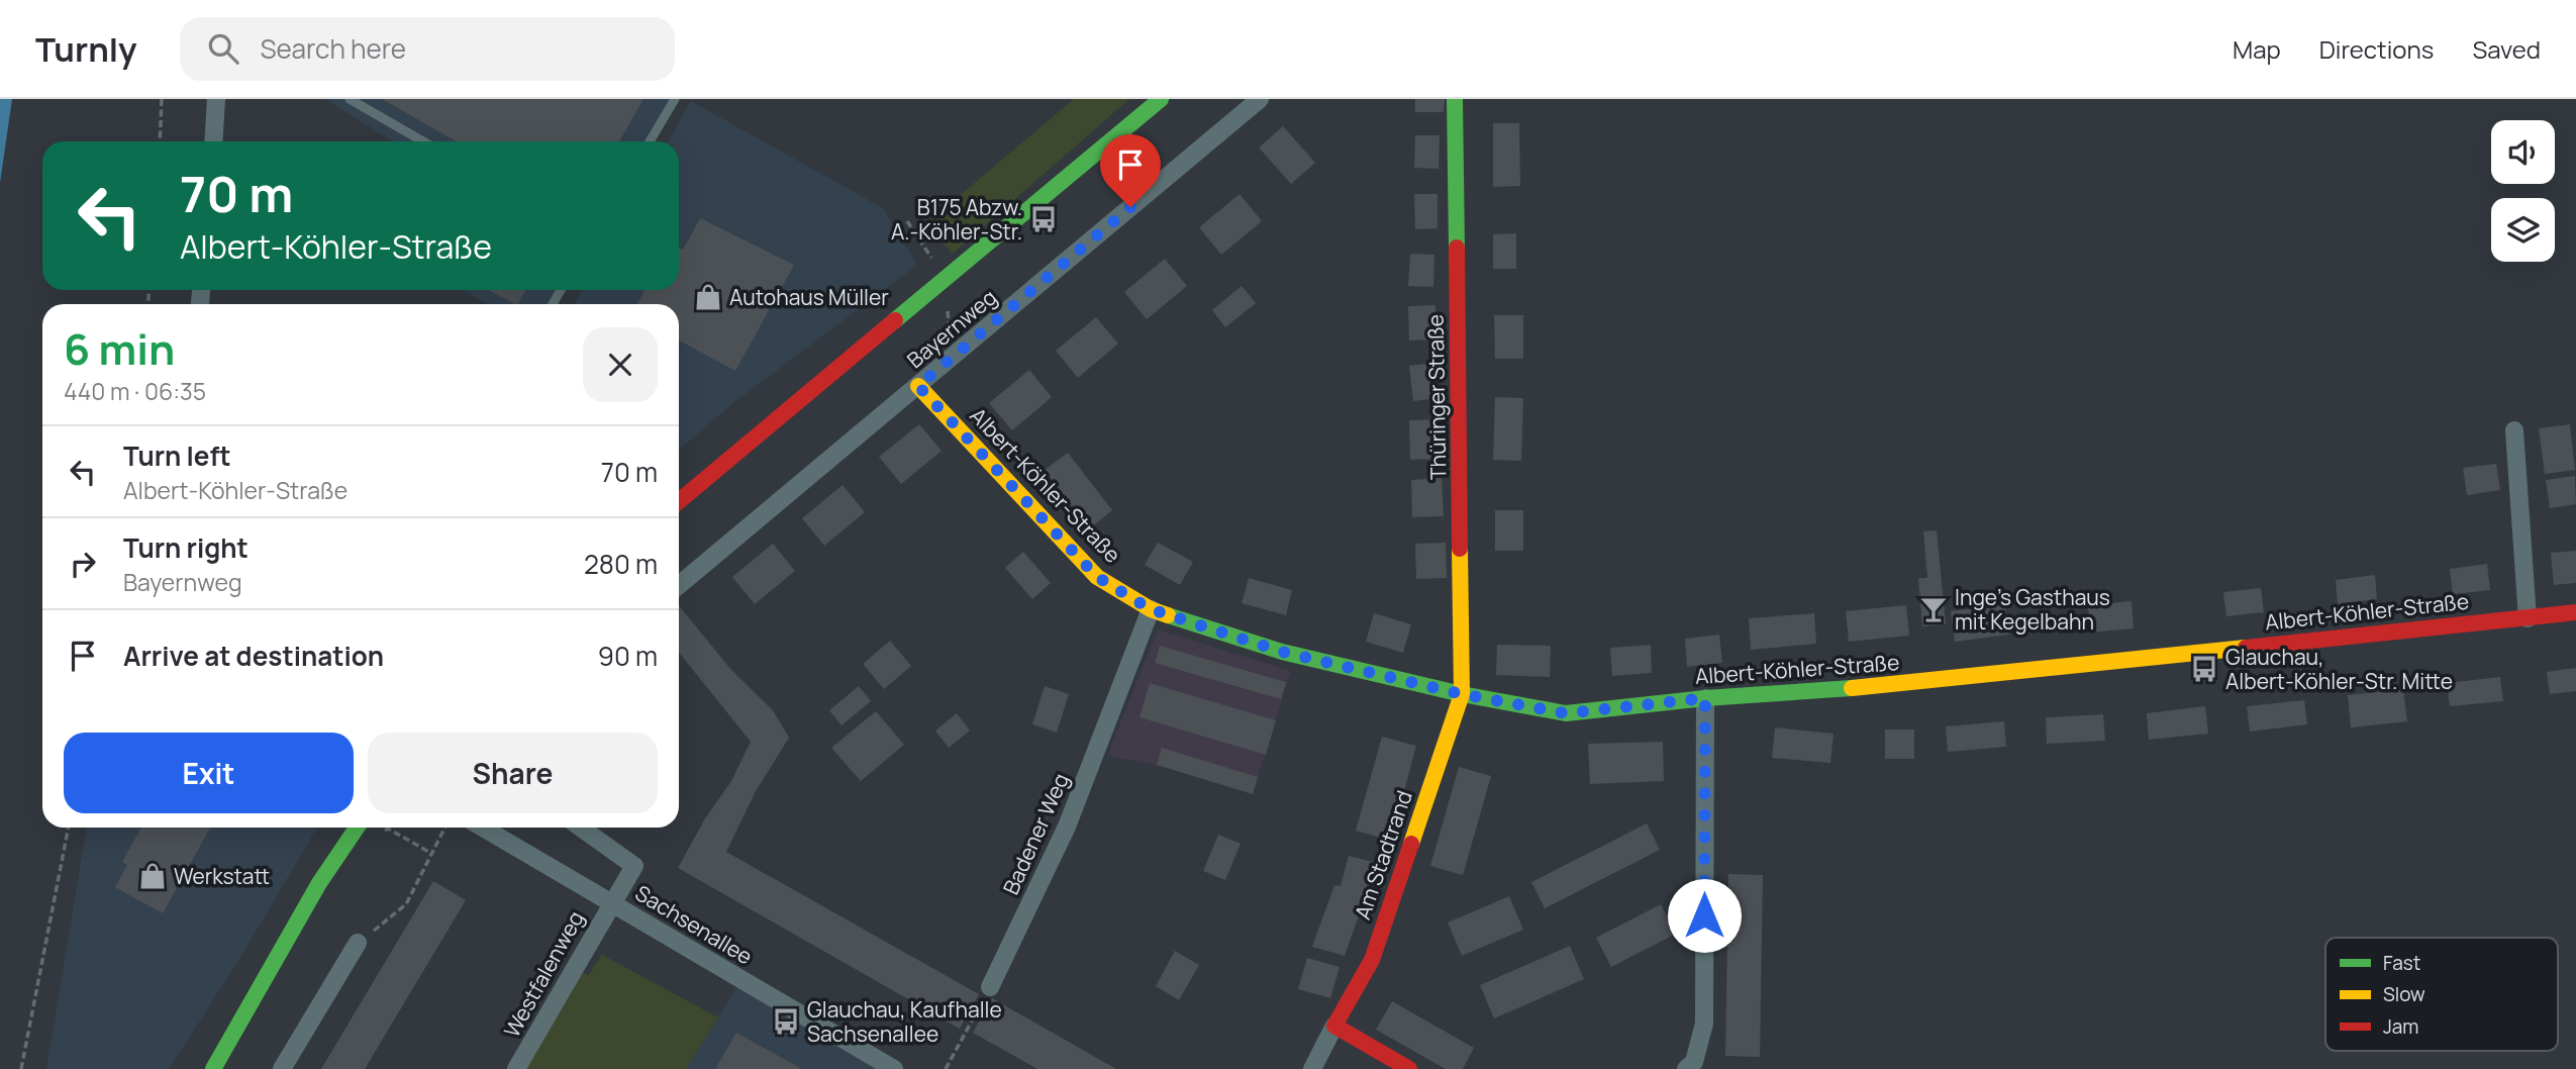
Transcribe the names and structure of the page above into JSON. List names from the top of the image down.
{
  "streets": {
    "street": [
      "Bayernweg",
      "Thüringer Straße",
      "Albert-Köhler-Straße",
      "Badener Weg",
      "Am Stadtrand",
      "Sachsenallee",
      "Westfalenweg"
    ]
  },
  "crossings": [
    ["Bayernweg", "Albert-Köhler-Straße"],
    ["Thüringer Straße", "Albert-Köhler-Straße"],
    ["Thüringer Straße", "Am Stadtrand"],
    ["Albert-Köhler-Straße", "Badener Weg"],
    ["Albert-Köhler-Straße", "Am Stadtrand"],
    ["Sachsenallee", "Westfalenweg"]
  ],
  "places": {
    "bus stop": ["B175 Abzw. A.-Köhler-Str.", "Glauchau, Albert-Köhler-Str. Mitte", "Glauchau, Kaufhalle Sachsenallee"],
    "shop": ["Autohaus Müller", "Werkstatt"],
    "bar": ["Inge's Gasthaus mit Kegelbahn"]
  },
  "legend": ["Fast", "Slow", "Jam"],
  "page": {
    "header": "Turnly",
    "search": "Search here",
    "nav": ["Map", "Directions", "Saved"],
    "turn": ["70 m", "Albert-Köhler-Straße"],
    "heading": ["6 min", "440 m · 06:35"],
    "list": [
      {
        "name": "Turn left",
        "note": "Albert-Köhler-Straße",
        "value": "70 m"
      },
      {
        "name": "Turn right",
        "note": "Bayernweg",
        "value": "280 m"
      },
      {
        "name": "Arrive at destination",
        "value": "90 m"
      }
    ],
    "buttons": ["Exit", "Share"]
  }
}
